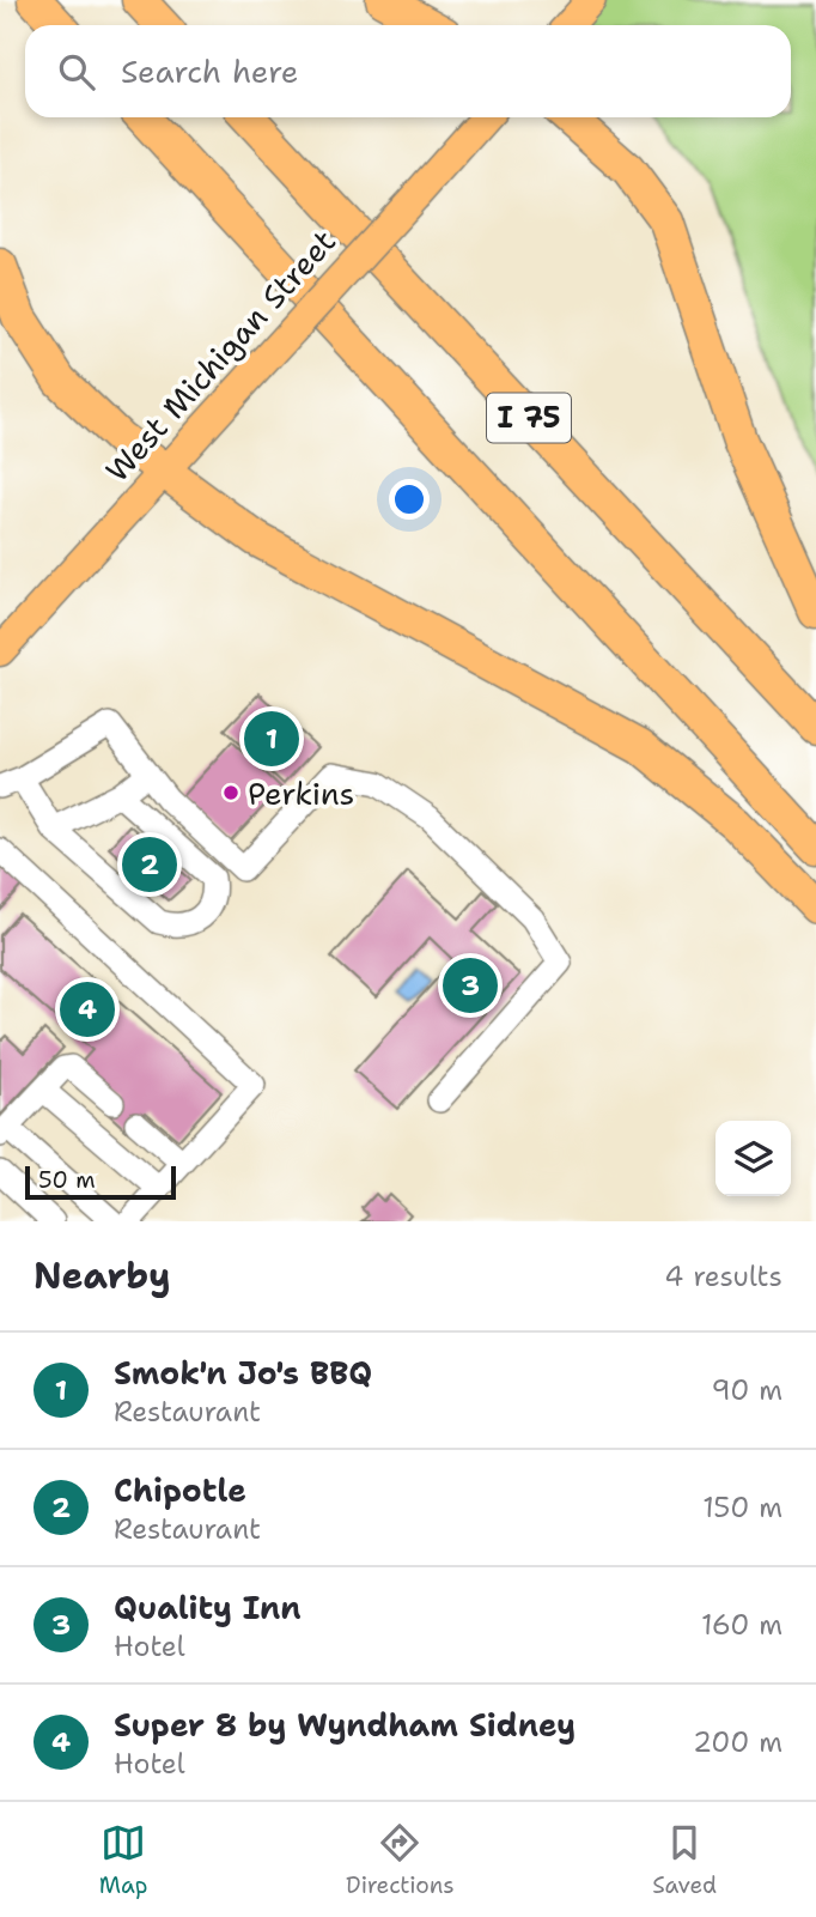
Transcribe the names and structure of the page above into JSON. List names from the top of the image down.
{
  "streets": {
    "highway": ["I 75"],
    "main road": ["West Michigan Street"]
  },
  "places": ["Perkins"],
  "scale_bar": "50 m",
  "page": {
    "search": "Search here",
    "pins": [
      "1",
      "2",
      "3",
      "4"
    ],
    "scale": "50 m",
    "heading": ["Nearby", "4 results"],
    "list": [
      {
        "mark": "1",
        "name": "Smok'n Jo's BBQ",
        "note": "Restaurant",
        "value": "90 m"
      },
      {
        "mark": "2",
        "name": "Chipotle",
        "note": "Restaurant",
        "value": "150 m"
      },
      {
        "mark": "3",
        "name": "Quality Inn",
        "note": "Hotel",
        "value": "160 m"
      },
      {
        "mark": "4",
        "name": "Super 8 by Wyndham Sidney",
        "note": "Hotel",
        "value": "200 m"
      }
    ],
    "nav": ["Map", "Directions", "Saved"]
  }
}
